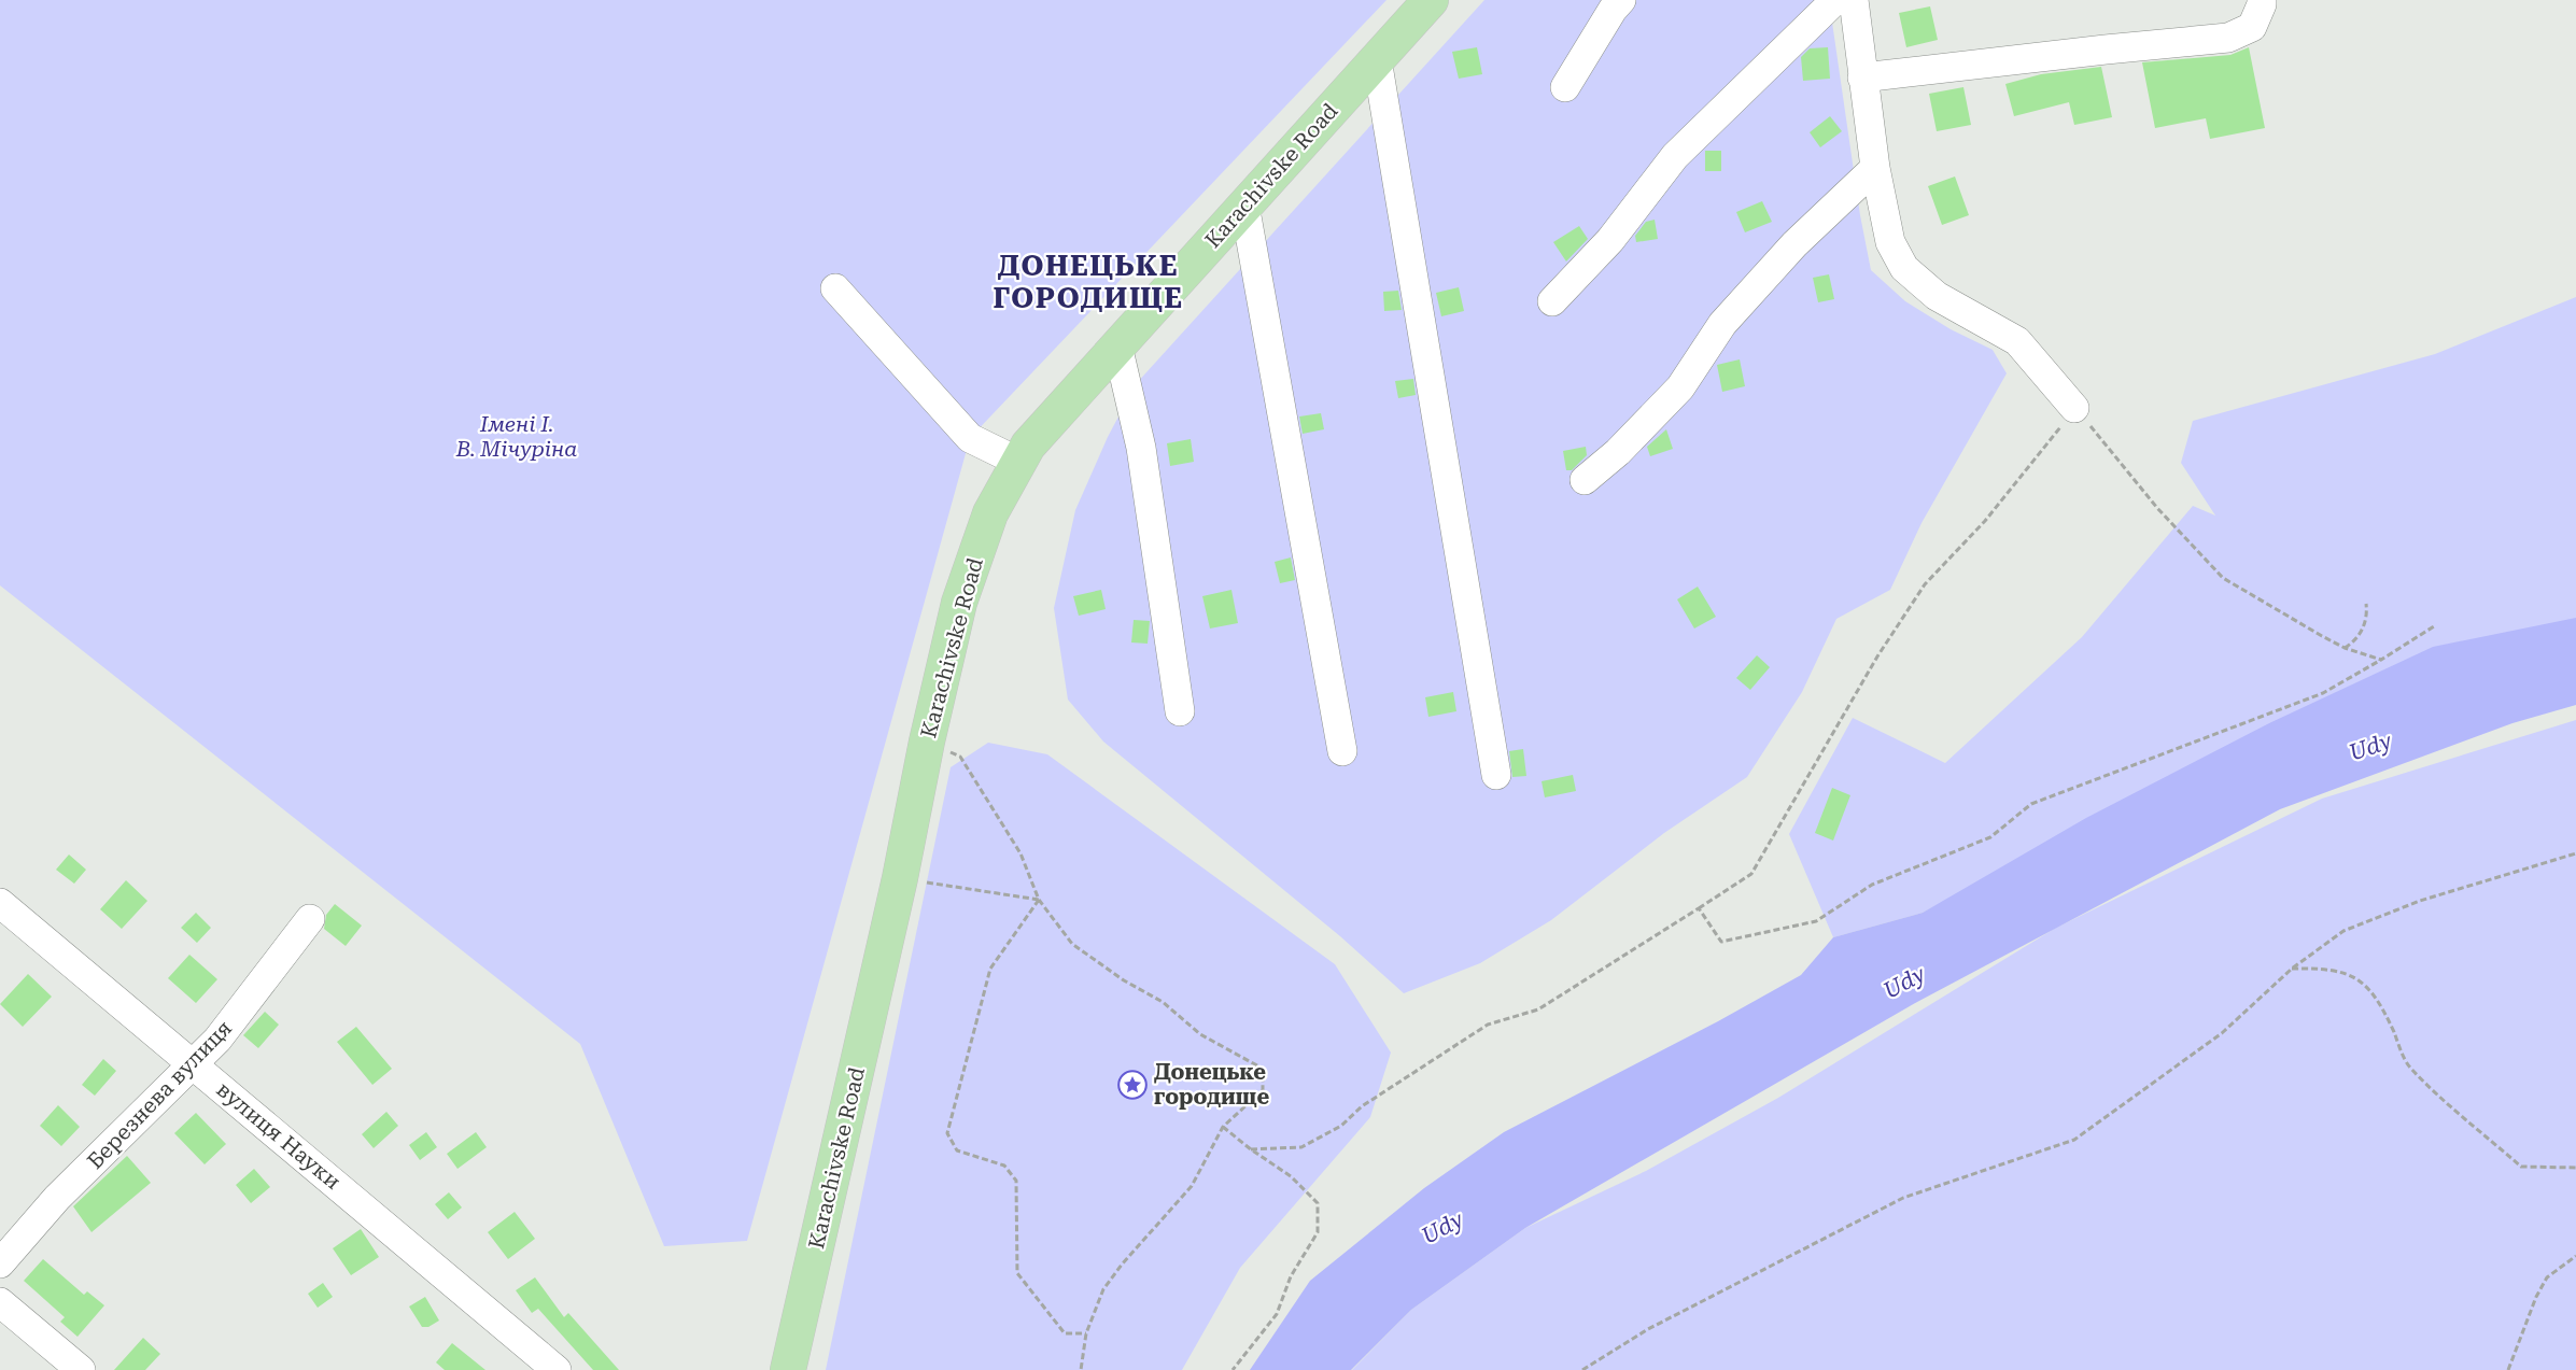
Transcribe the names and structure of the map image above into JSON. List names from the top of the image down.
{
  "streets": {
    "main road": ["Karachivske Road"],
    "street": ["Березнева вулиця", "вулиця Науки"]
  },
  "crossings": [
    ["Березнева вулиця", "вулиця Науки"]
  ],
  "districts": ["ДОНЕЦЬКЕ ГОРОДИЩЕ"],
  "water": ["Udy"],
  "parks": ["Імені І. В. Мічуріна"],
  "places": {
    "place": ["Донецьке городище"]
  }
}
